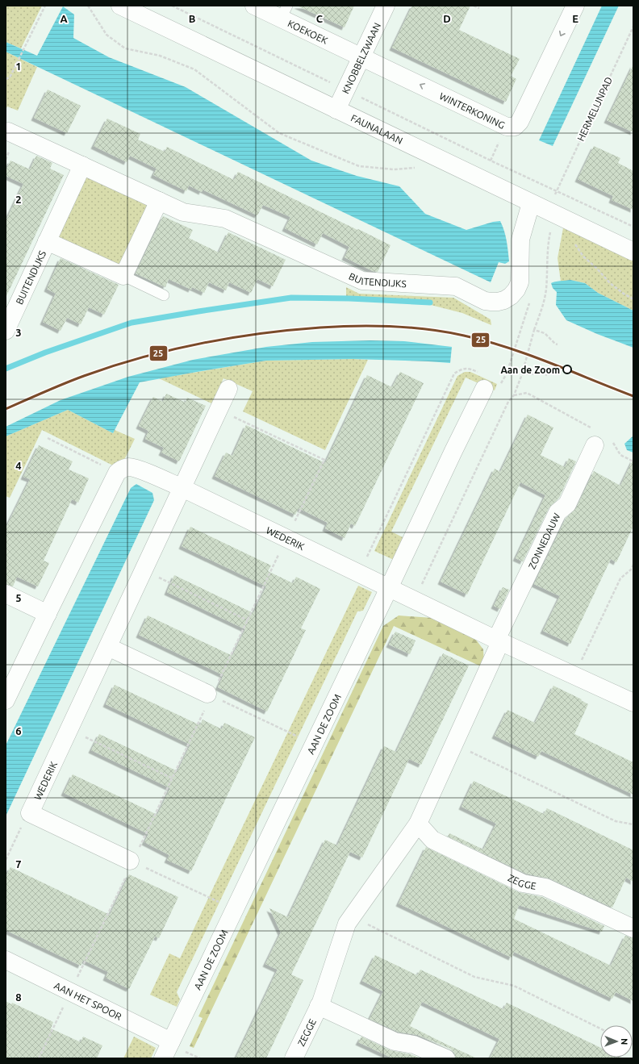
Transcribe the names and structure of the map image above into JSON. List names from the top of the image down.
{
  "streets": {
    "street": [
      "KOEKOEK",
      "KNOBBELZWAAN",
      "WINTERKONING",
      "FAUNALAAN",
      "BUITENDIJKS",
      "WEDERIK",
      "ZONNEDAUW",
      "AAN DE ZOOM",
      "ZEGGE",
      "AAN HET SPOOR"
    ],
    "path": ["HERMELIJNPAD"]
  },
  "crossings": [
    ["KOEKOEK", "KNOBBELZWAAN"],
    ["KOEKOEK", "WINTERKONING"],
    ["KNOBBELZWAAN", "WINTERKONING"],
    ["KNOBBELZWAAN", "FAUNALAAN"],
    ["FAUNALAAN", "BUITENDIJKS"],
    ["WEDERIK", "AAN DE ZOOM"],
    ["ZONNEDAUW", "ZEGGE"],
    ["AAN DE ZOOM", "AAN HET SPOOR"]
  ],
  "places": ["Aan de Zoom"],
  "lines": ["transit line 25"],
  "north": "right",
  "grid": {
    "columns": [
      "A",
      "B",
      "C",
      "D",
      "E"
    ],
    "rows": [
      "1",
      "2",
      "3",
      "4",
      "5",
      "6",
      "7",
      "8"
    ]
  }
}
